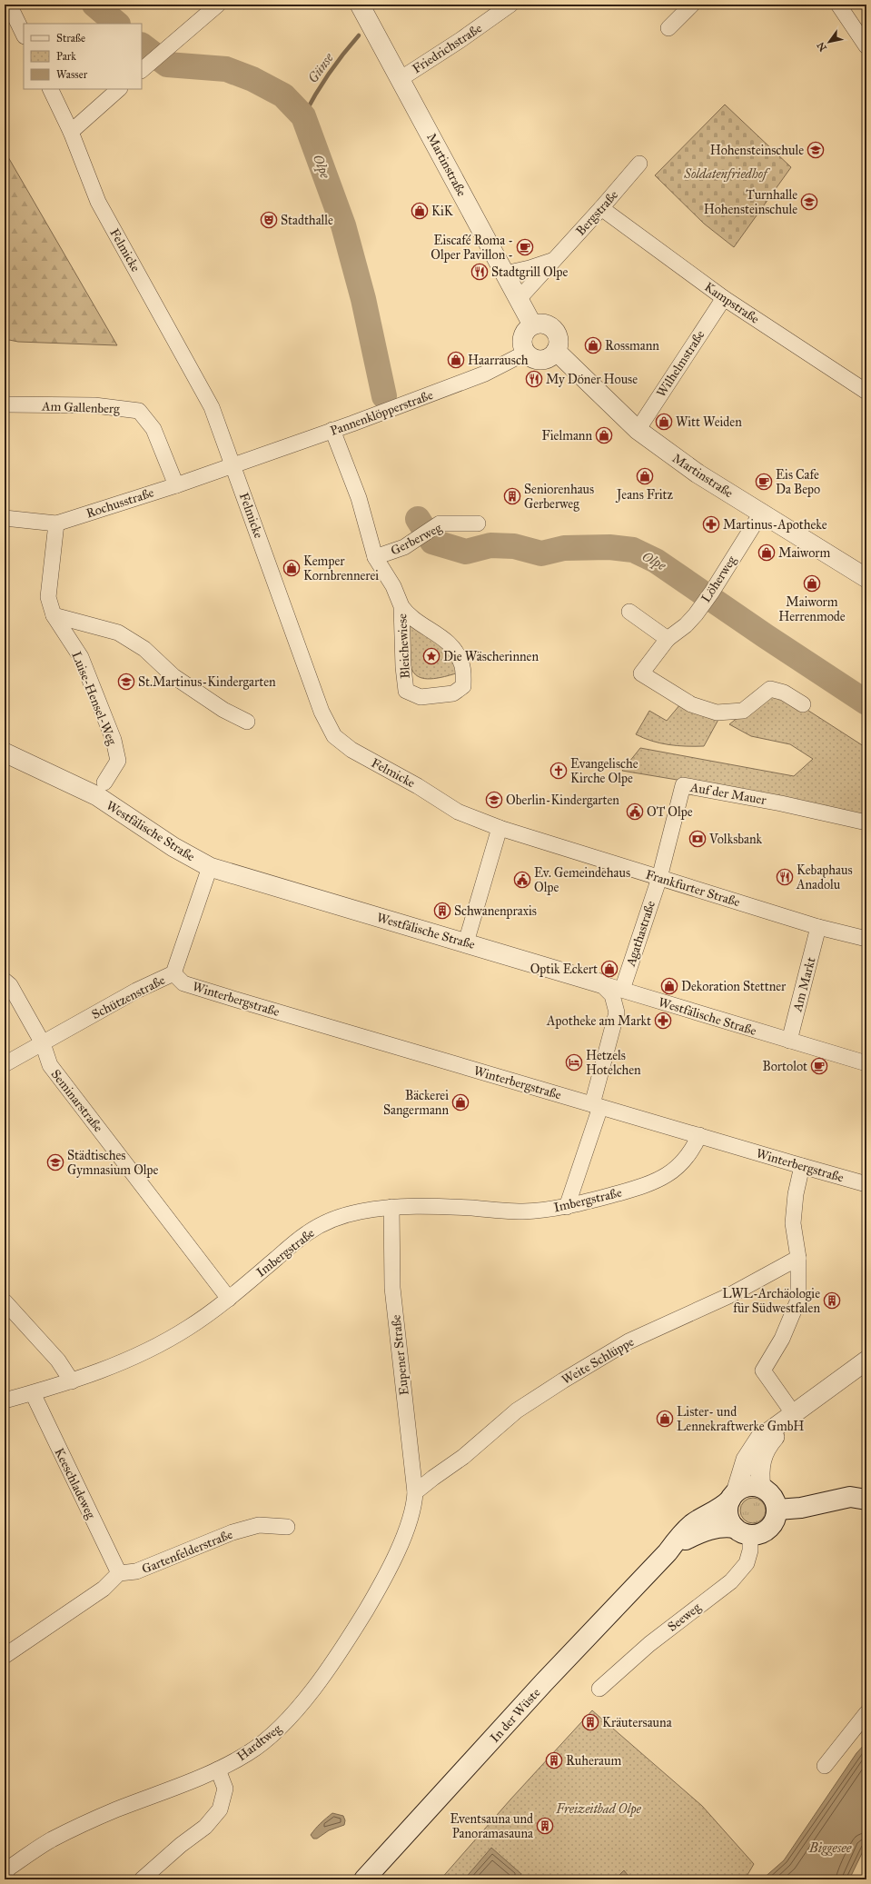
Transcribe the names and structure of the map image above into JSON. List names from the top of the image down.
{
  "streets": {
    "main road": ["In der Wüste"],
    "street": [
      "Friedrichstraße",
      "Martinstraße",
      "Bergstraße",
      "Felmicke",
      "Kampstraße",
      "Wilhelmstraße",
      "Am Gallenberg",
      "Pannenklöpperstraße",
      "Rochusstraße",
      "Gerberweg",
      "Löherweg",
      "Bleichewiese",
      "Luise-Hensel-Weg",
      "Auf der Mauer",
      "Westfälische Straße",
      "Frankfurter Straße",
      "Agathastraße",
      "Am Markt",
      "Schützenstraße",
      "Winterbergstraße",
      "Seminarstraße",
      "Imbergstraße",
      "Eupener Straße",
      "Weite Schlüppe",
      "Keeschladeweg",
      "Gartenfelderstraße",
      "Seeweg",
      "Hardtweg"
    ]
  },
  "crossings": [
    ["Friedrichstraße", "Martinstraße"],
    ["Martinstraße", "Bergstraße"],
    ["Martinstraße", "Wilhelmstraße"],
    ["Martinstraße", "Pannenklöpperstraße"],
    ["Martinstraße", "Löherweg"],
    ["Bergstraße", "Kampstraße"],
    ["Felmicke", "Pannenklöpperstraße"],
    ["Felmicke", "Rochusstraße"],
    ["Felmicke", "Frankfurter Straße"],
    ["Kampstraße", "Wilhelmstraße"],
    ["Am Gallenberg", "Rochusstraße"],
    ["Pannenklöpperstraße", "Rochusstraße"],
    ["Pannenklöpperstraße", "Bleichewiese"],
    ["Rochusstraße", "Luise-Hensel-Weg"],
    ["Gerberweg", "Bleichewiese"],
    ["Auf der Mauer", "Frankfurter Straße"],
    ["Auf der Mauer", "Agathastraße"],
    ["Westfälische Straße", "Agathastraße"],
    ["Westfälische Straße", "Am Markt"],
    ["Westfälische Straße", "Schützenstraße"],
    ["Frankfurter Straße", "Agathastraße"],
    ["Frankfurter Straße", "Am Markt"],
    ["Schützenstraße", "Winterbergstraße"],
    ["Schützenstraße", "Seminarstraße"],
    ["Winterbergstraße", "Imbergstraße"],
    ["Seminarstraße", "Imbergstraße"],
    ["Imbergstraße", "Eupener Straße"],
    ["Imbergstraße", "Keeschladeweg"],
    ["Eupener Straße", "Weite Schlüppe"],
    ["Eupener Straße", "Hardtweg"],
    ["Weite Schlüppe", "Hardtweg"],
    ["Keeschladeweg", "Gartenfelderstraße"],
    ["Seeweg", "In der Wüste"]
  ],
  "water": ["Günse", "Olpe", "Biggesee"],
  "parks": ["Soldatenfriedhof", "Freizeitbad Olpe"],
  "places": {
    "school or university": [
      "Hohensteinschule",
      "Turnhalle Hohensteinschule",
      "St.Martinus-Kindergarten",
      "Oberlin-Kindergarten",
      "Städtisches Gymnasium Olpe"
    ],
    "shop": [
      "KiK",
      "Rossmann",
      "Haarrausch",
      "Witt Weiden",
      "Fielmann",
      "Jeans Fritz",
      "Maiworm",
      "Kemper Kornbrennerei",
      "Maiworm Herrenmode",
      "Optik Eckert",
      "Dekoration Stettner",
      "Bäckerei Sangermann",
      "Lister- und Lennekraftwerke GmbH"
    ],
    "theatre": ["Stadthalle"],
    "cafe": ["Eiscafé Roma - Olper Pavillon -", "Eis Cafe Da Bepo", "Bortolot"],
    "restaurant": ["Stadtgrill Olpe", "My Döner House", "Kebaphaus Anadolu"],
    "building": [
      "Seniorenhaus Gerberweg",
      "Schwanenpraxis",
      "LWL-Archäologie für Südwestfalen",
      "Kräutersauna",
      "Ruheraum",
      "Eventsauna und Panoramasauna"
    ],
    "pharmacy": ["Martinus-Apotheke", "Apotheke am Markt"],
    "place": ["Die Wäscherinnen"],
    "church": ["Evangelische Kirche Olpe"],
    "public building": ["OT Olpe", "Ev. Gemeindehaus Olpe"],
    "bank": ["Volksbank"],
    "hotel": ["Hetzels Hotelchen"]
  },
  "legend": ["Straße", "Park", "Wasser"],
  "north": "bottom left"
}
